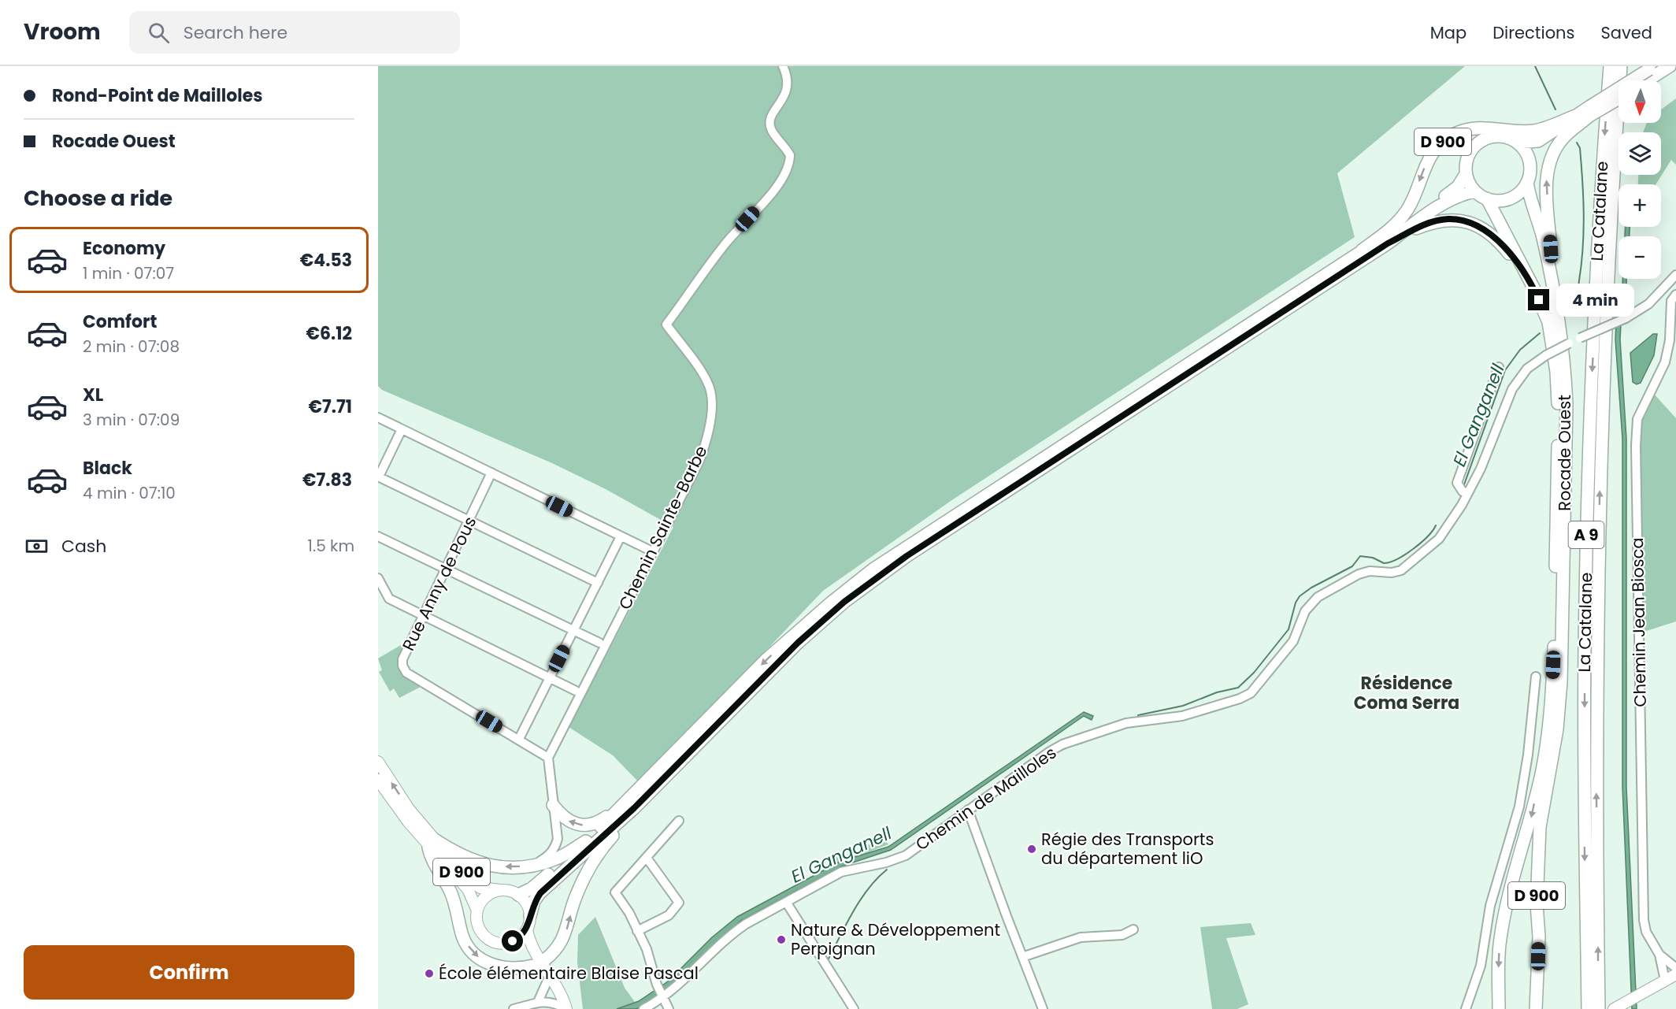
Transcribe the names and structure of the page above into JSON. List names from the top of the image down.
{
  "streets": {
    "highway": [
      "D 900",
      "La Catalane",
      "Rocade Ouest",
      "A 9"
    ],
    "street": [
      "Chemin Sainte-Barbe",
      "Rue Anny de Pous",
      "Chemin Jean Biosca",
      "Chemin de Mailloles"
    ]
  },
  "crossings": [
    ["D 900", "Rocade Ouest"],
    ["Chemin Sainte-Barbe", "Rue Anny de Pous"]
  ],
  "districts": ["Résidence Coma Serra"],
  "water": ["El Ganganell"],
  "places": ["Régie des Transports du département liO", "Nature & Développement Perpignan", "École élémentaire Blaise Pascal"],
  "north": "bottom",
  "page": {
    "header": "Vroom",
    "search": "Search here",
    "nav": ["Map", "Directions", "Saved"],
    "banner": ["Rond-Point de Mailloles", "Rocade Ouest"],
    "map_buttons": ["+", "−"],
    "heading": "Choose a ride",
    "list": [
      {
        "name": "Economy",
        "note": "1 min · 07:07",
        "value": "€4.53"
      },
      {
        "name": "Comfort",
        "note": "2 min · 07:08",
        "value": "€6.12"
      },
      {
        "name": "XL",
        "note": "3 min · 07:09",
        "value": "€7.71"
      },
      {
        "name": "Black",
        "note": "4 min · 07:10",
        "value": "€7.83"
      }
    ],
    "bubble": "4 min",
    "pay": ["Cash", "1.5 km"],
    "buttons": "Confirm"
  }
}
